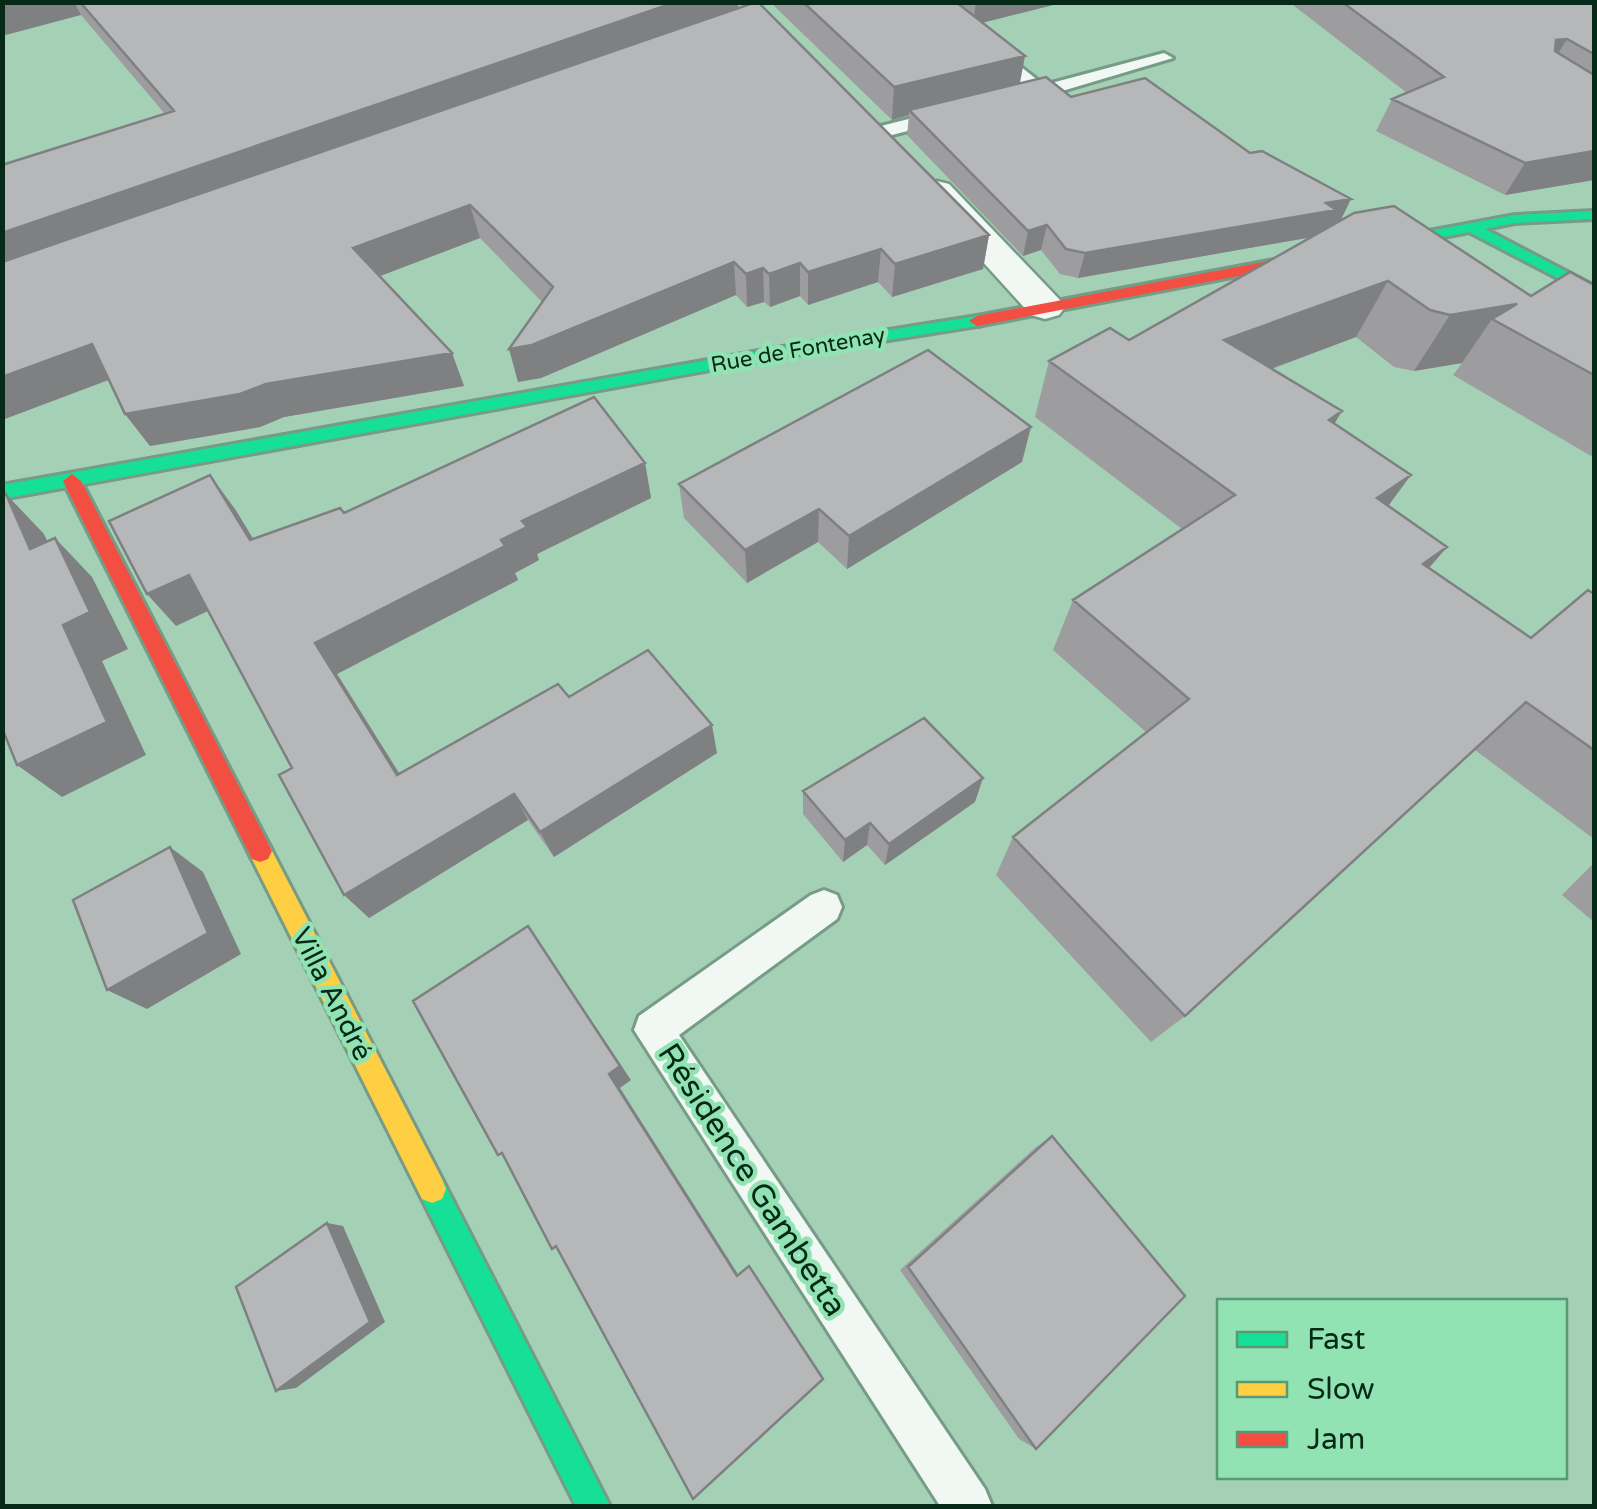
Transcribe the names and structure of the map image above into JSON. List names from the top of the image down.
{
  "streets": {
    "street": ["Rue de Fontenay", "Villa André"],
    "lane": ["Résidence Gambetta"]
  },
  "crossings": [
    ["Rue de Fontenay", "Villa André"]
  ],
  "legend": ["Fast", "Slow", "Jam"]
}
